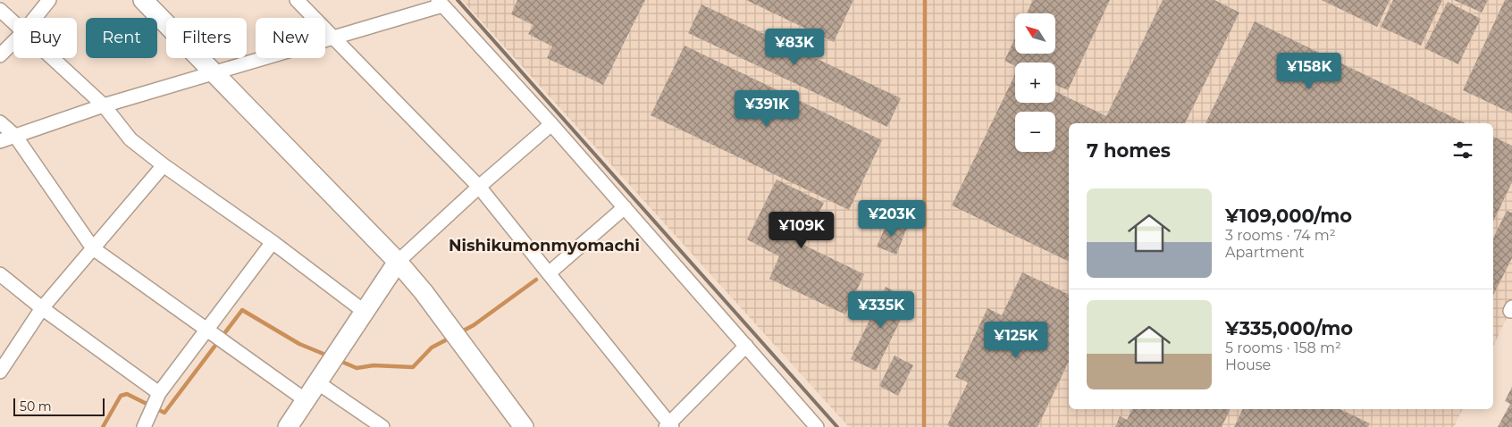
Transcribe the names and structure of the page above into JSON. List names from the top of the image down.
{
  "districts": ["Nishikumonmyomachi"],
  "scale_bar": "50 m",
  "north": "top left",
  "page": {
    "map_buttons": ["+", "−"],
    "chip": [
      "Buy",
      "Rent",
      "Filters",
      "New"
    ],
    "price": [
      "¥83K",
      "¥158K",
      "¥391K",
      "¥203K",
      "¥109K",
      "¥335K",
      "¥125K"
    ],
    "heading": "7 homes",
    "list": [
      {
        "name": "¥109,000/mo",
        "note": "3 rooms · 74 m² · Apartment"
      },
      {
        "name": "¥335,000/mo",
        "note": "5 rooms · 158 m² · House"
      }
    ],
    "scale": "50 m"
  }
}
